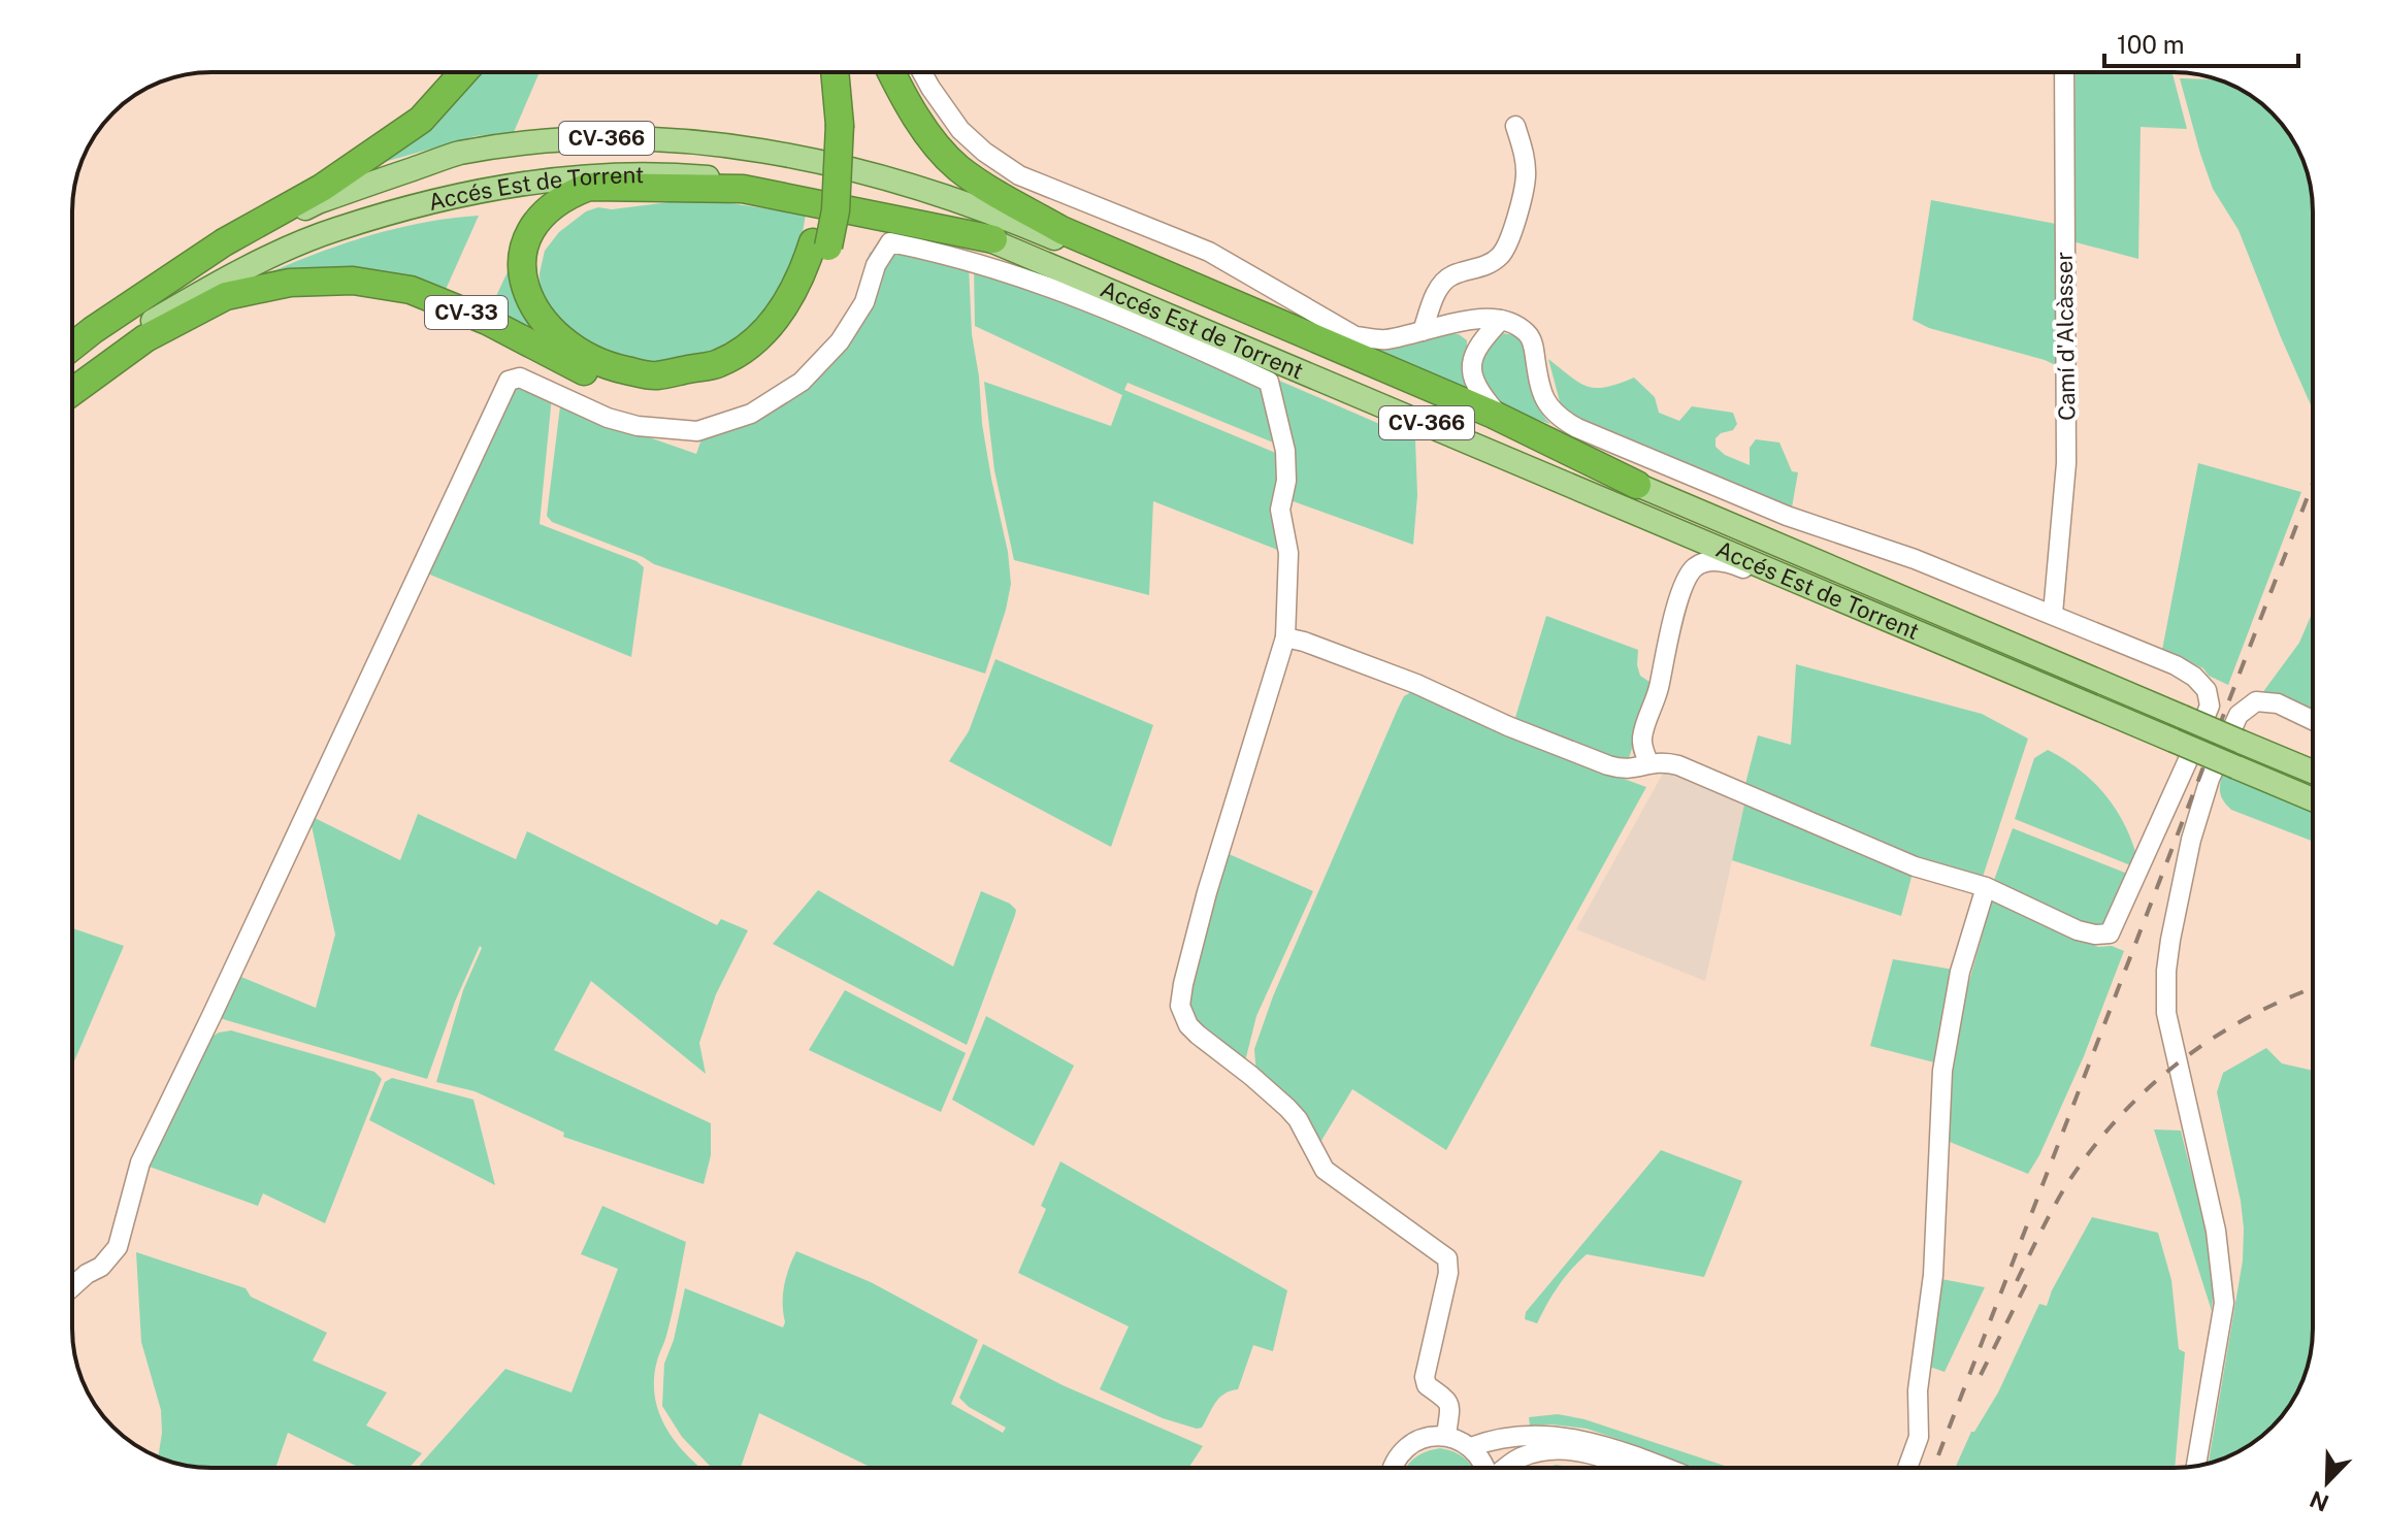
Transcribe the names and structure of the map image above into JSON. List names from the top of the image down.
{
  "streets": {
    "highway": ["CV-33"],
    "main road": ["CV-366", "Accés Est de Torrent"],
    "street": ["Camí d'Alcàsser"]
  },
  "scale_bar": "100 m",
  "north": "bottom left"
}
